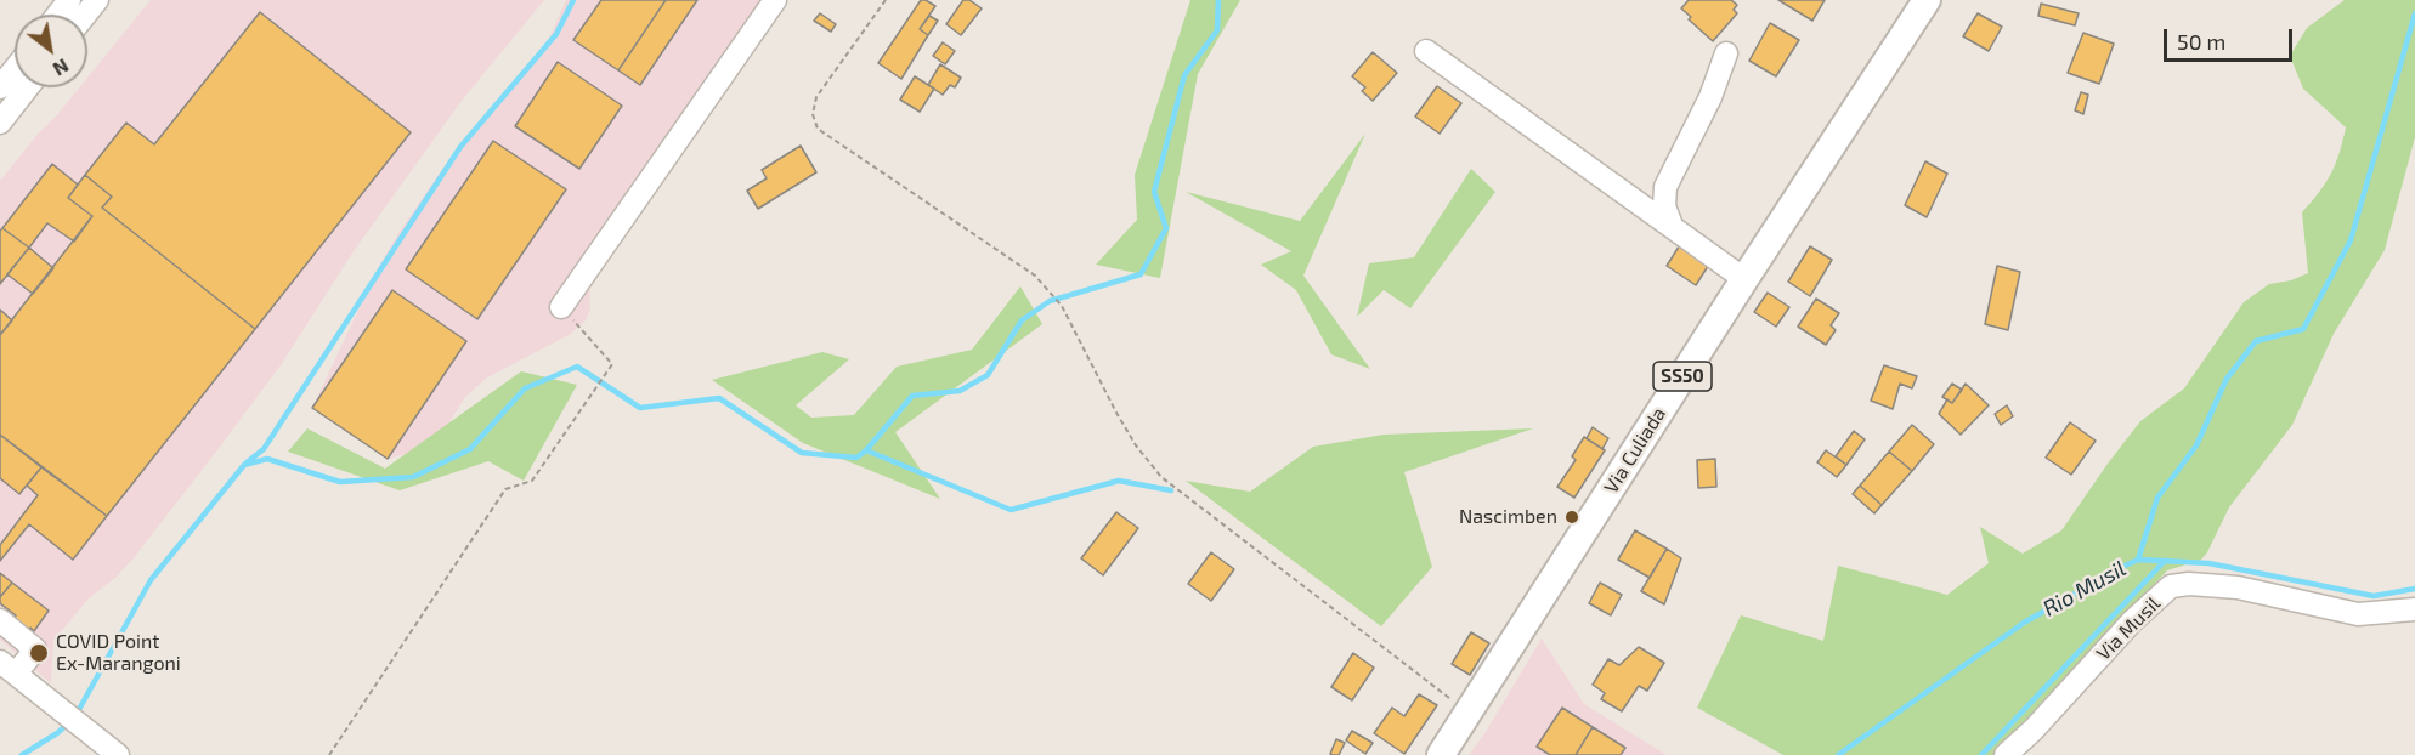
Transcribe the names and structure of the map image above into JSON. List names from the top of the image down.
{
  "streets": {
    "main road": ["SS50", "Via Culiada"],
    "street": ["Via Musil"]
  },
  "water": ["Rio Musil"],
  "places": ["Nascimben", "COVID Point Ex-Marangoni"],
  "scale_bar": "50 m",
  "north": "bottom right"
}
